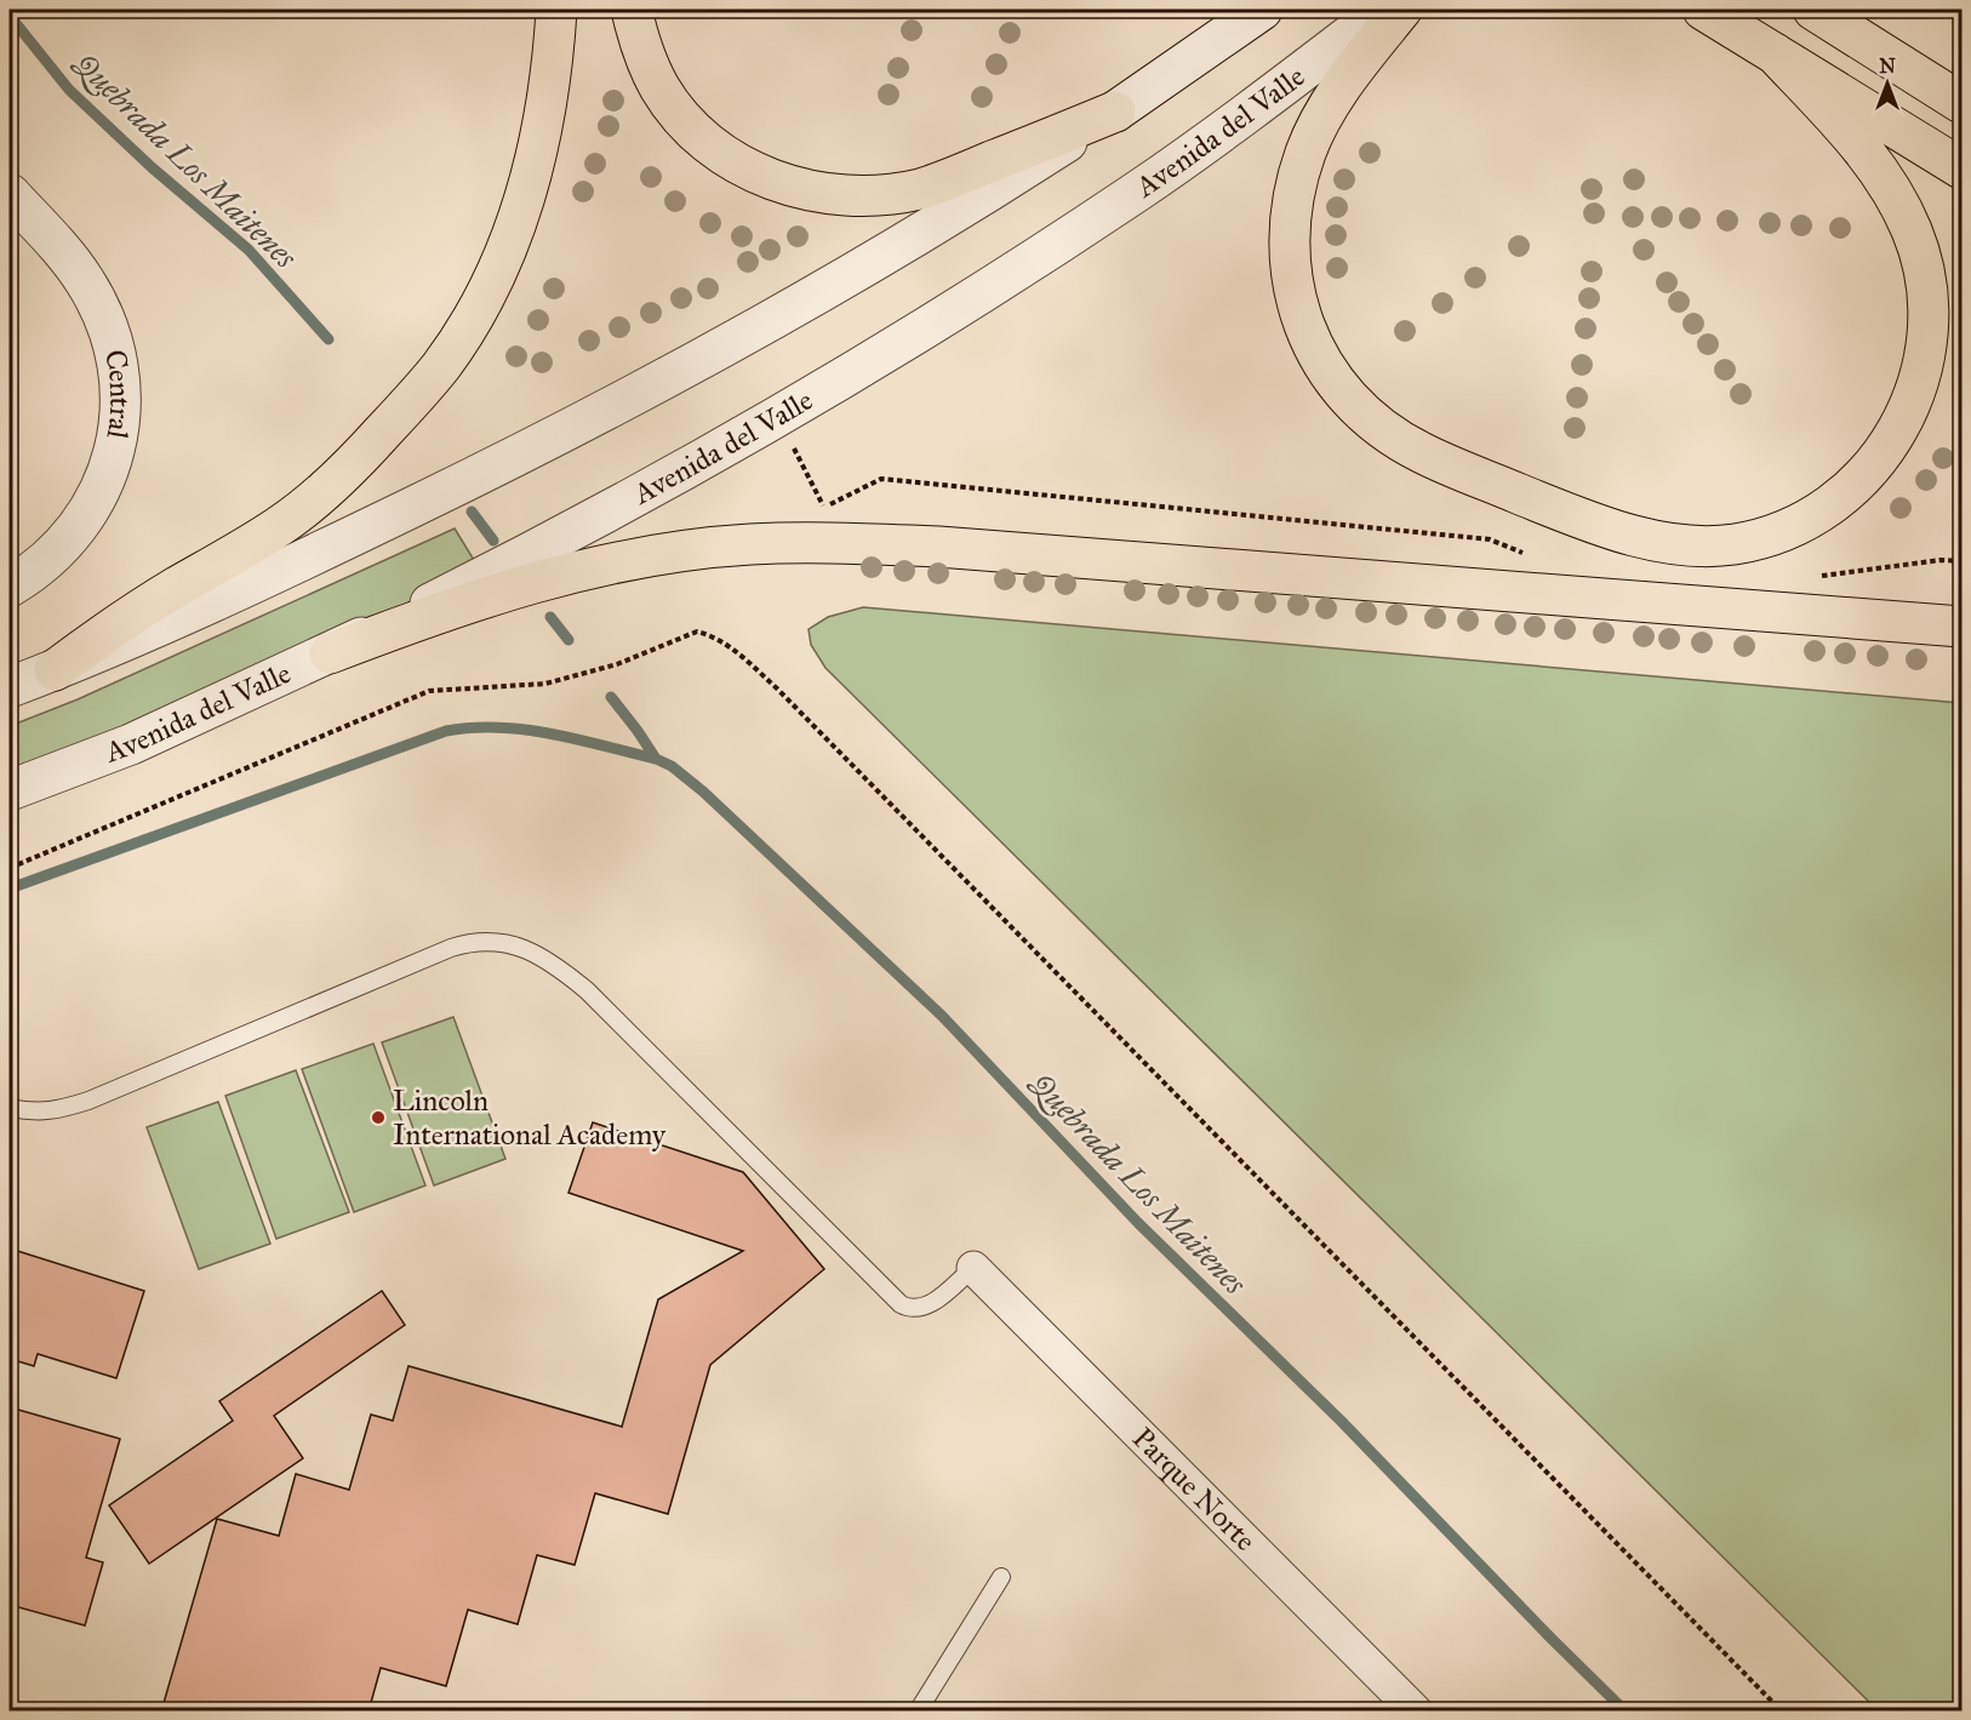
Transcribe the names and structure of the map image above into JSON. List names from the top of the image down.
{
  "streets": {
    "street": ["Avenida del Valle", "Central", "Parque Norte"]
  },
  "water": ["Quebrada Los Maitenes"],
  "places": ["Lincoln International Academy"],
  "north": "top"
}
